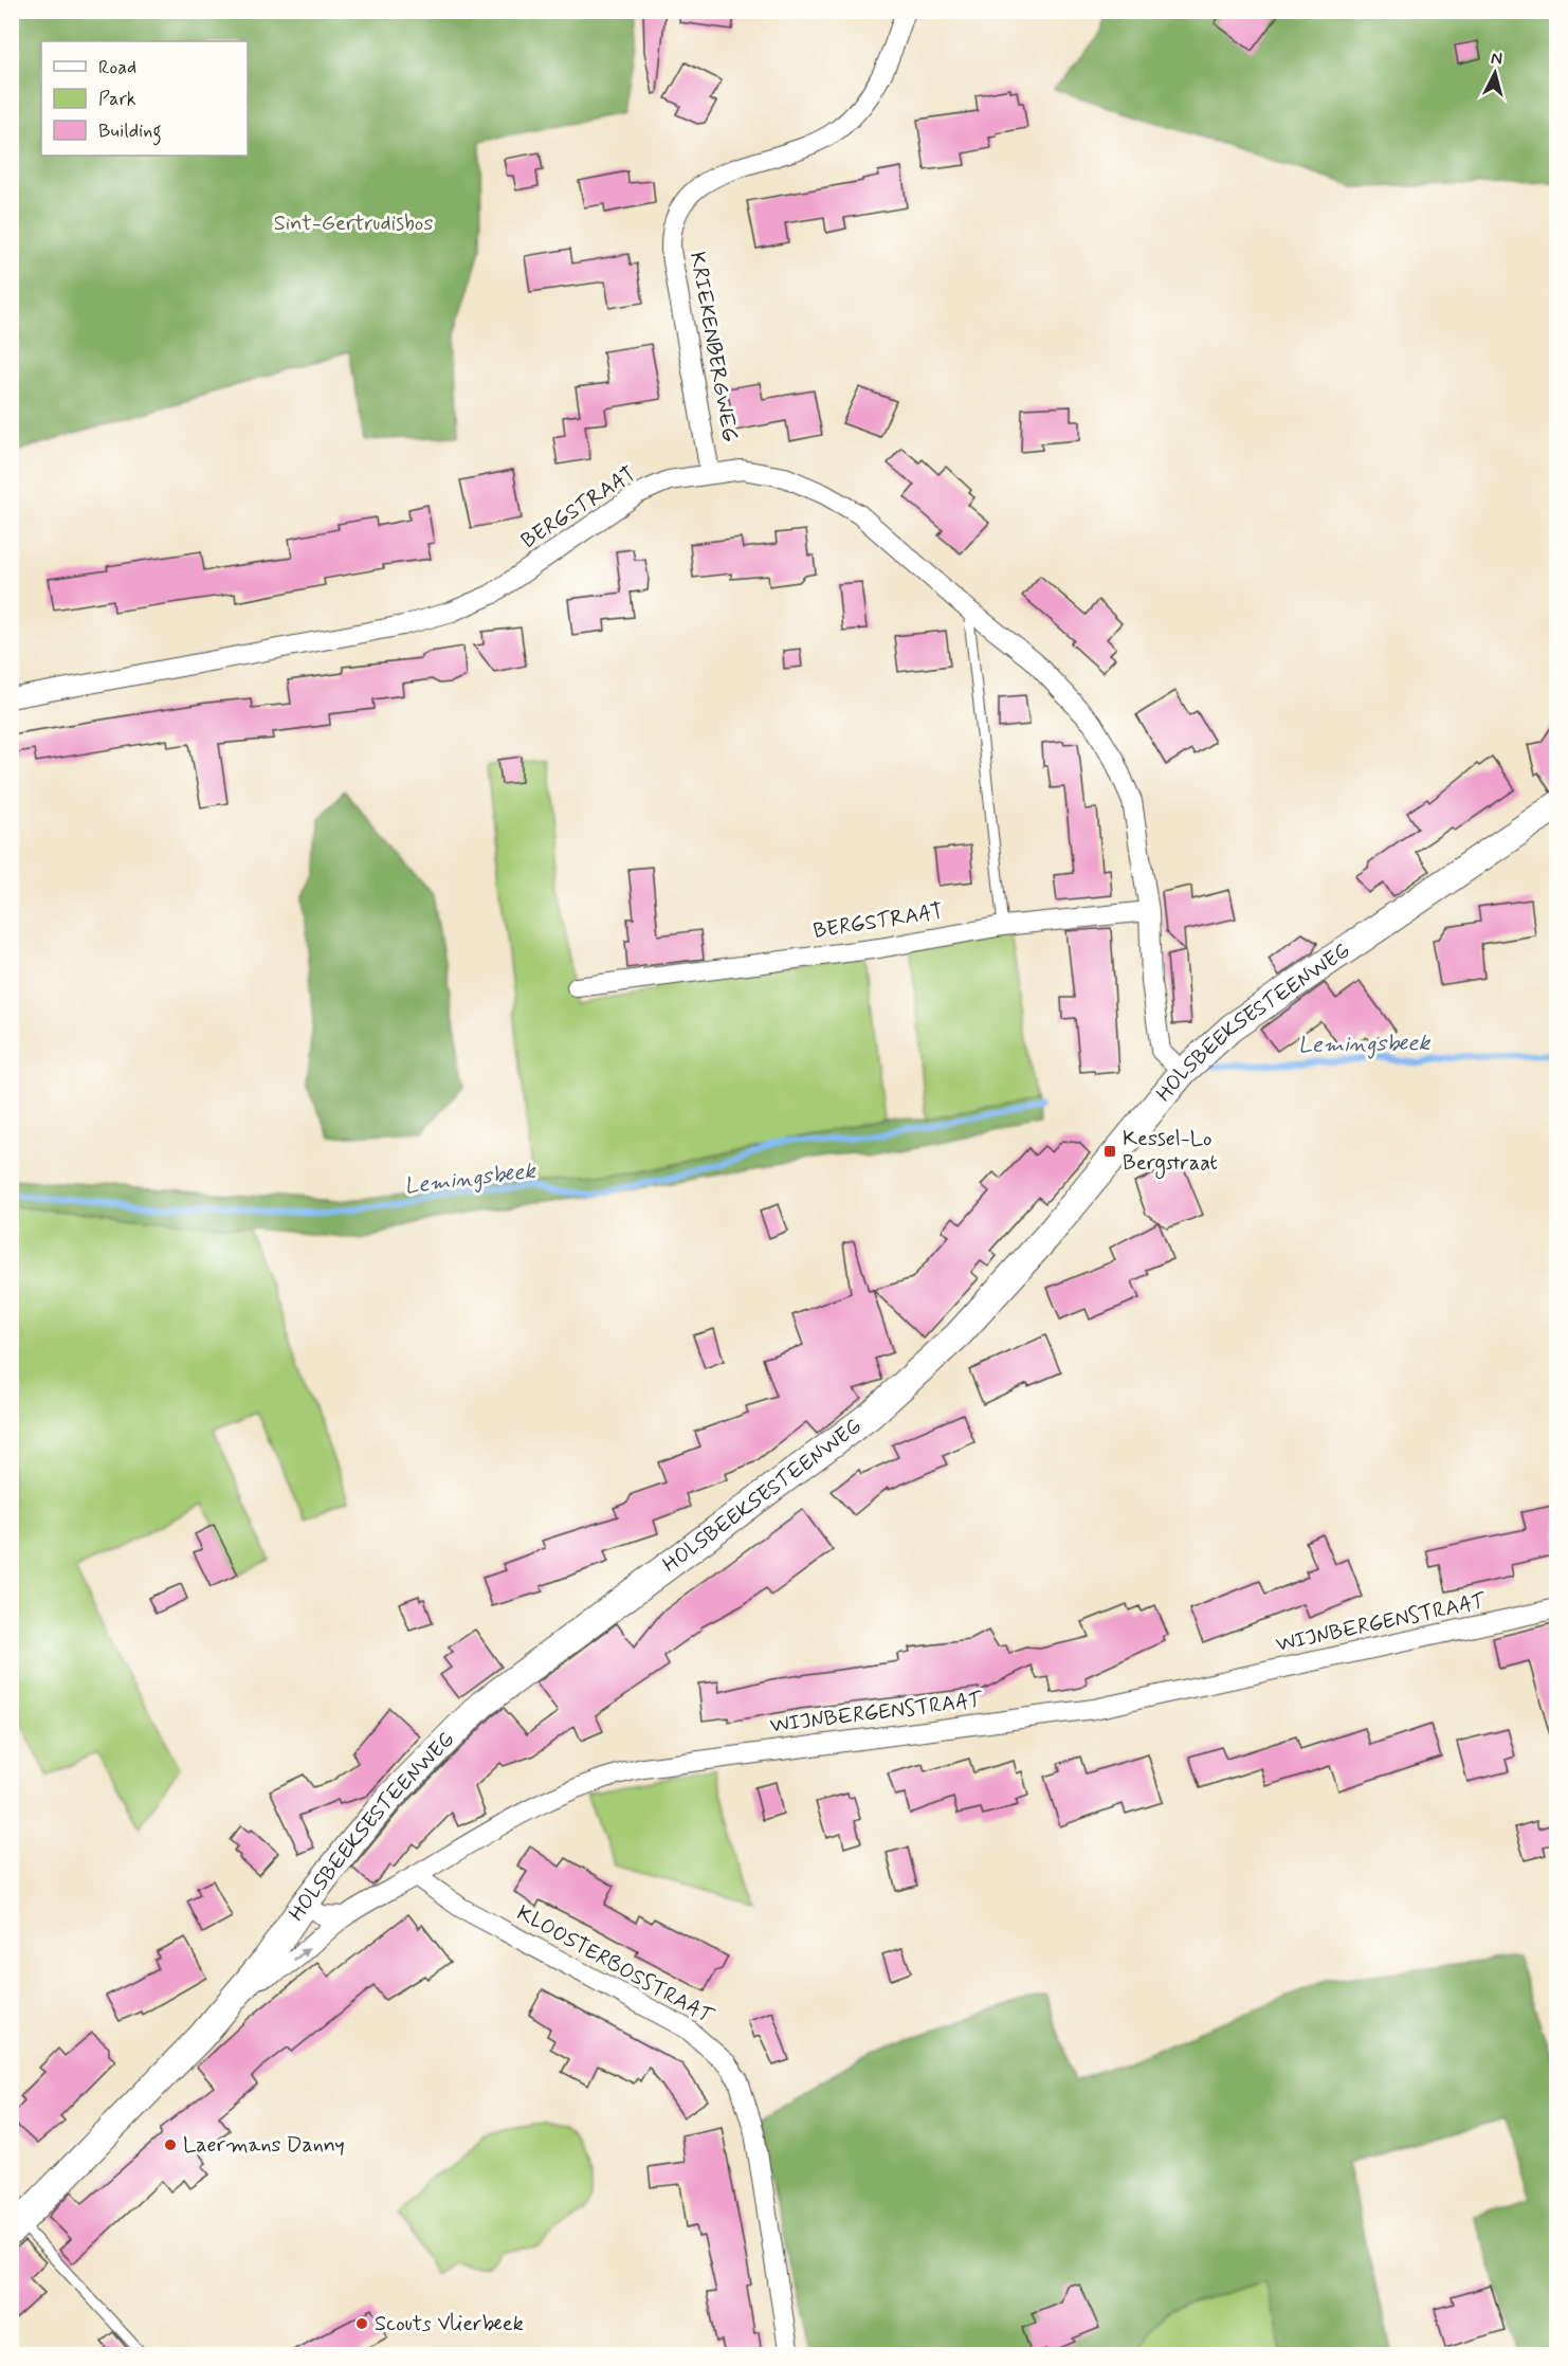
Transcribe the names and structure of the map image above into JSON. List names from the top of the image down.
{
  "streets": {
    "street": [
      "KRIEKENBERGWEG",
      "BERGSTRAAT",
      "HOLSBEEKSESTEENWEG",
      "WIJNBERGENSTRAAT",
      "KLOOSTERBOSSTRAAT"
    ]
  },
  "crossings": [
    ["KRIEKENBERGWEG", "BERGSTRAAT"],
    ["BERGSTRAAT", "HOLSBEEKSESTEENWEG"],
    ["HOLSBEEKSESTEENWEG", "WIJNBERGENSTRAAT"],
    ["WIJNBERGENSTRAAT", "KLOOSTERBOSSTRAAT"]
  ],
  "water": ["Lemingsbeek"],
  "parks": ["Sint-Gertrudisbos"],
  "places": {
    "transit": ["Kessel-Lo Bergstraat"],
    "other": ["Laermans Danny", "Scouts Vlierbeek"]
  },
  "legend": ["Road", "Park", "Building"],
  "north": "top"
}
